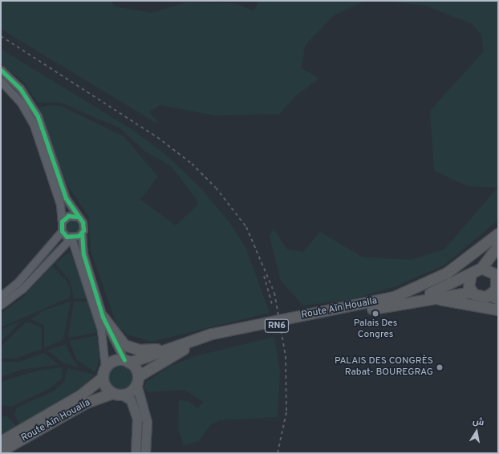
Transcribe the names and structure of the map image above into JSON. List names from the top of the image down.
{
  "streets": {
    "highway": ["Route Aïn Houalla", "RN6"]
  },
  "crossings": [
    ["Route Aïn Houalla", "RN6"]
  ],
  "places": ["Palais Des Congres", "PALAIS DES CONGRÈS Rabat- BOUREGRAG"],
  "north": "top"
}
